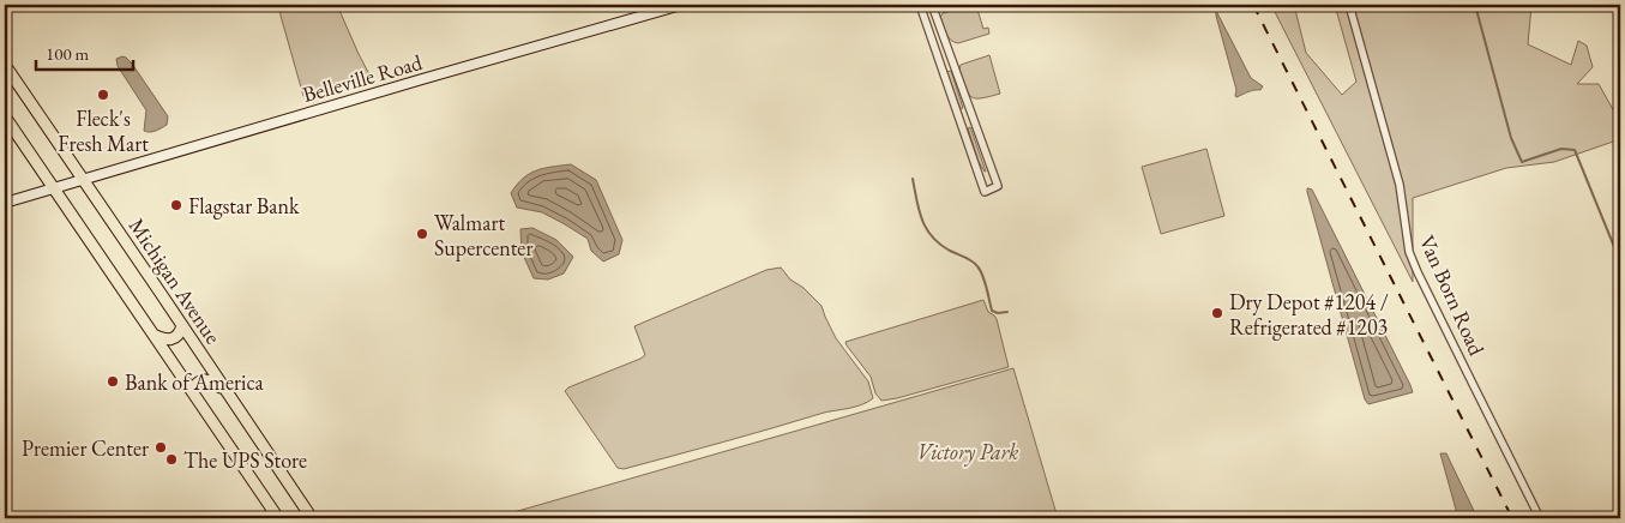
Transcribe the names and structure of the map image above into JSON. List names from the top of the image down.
{
  "streets": {
    "main road": ["Belleville Road", "Michigan Avenue"],
    "street": ["Van Born Road"]
  },
  "crossings": [
    ["Belleville Road", "Michigan Avenue"]
  ],
  "parks": ["Victory Park"],
  "places": [
    "Fleck's Fresh Mart",
    "Flagstar Bank",
    "Walmart Supercenter",
    "Dry Depot #1204 / Refrigerated #1203",
    "Bank of America",
    "Premier Center",
    "The UPS Store"
  ],
  "scale_bar": "100 m"
}
